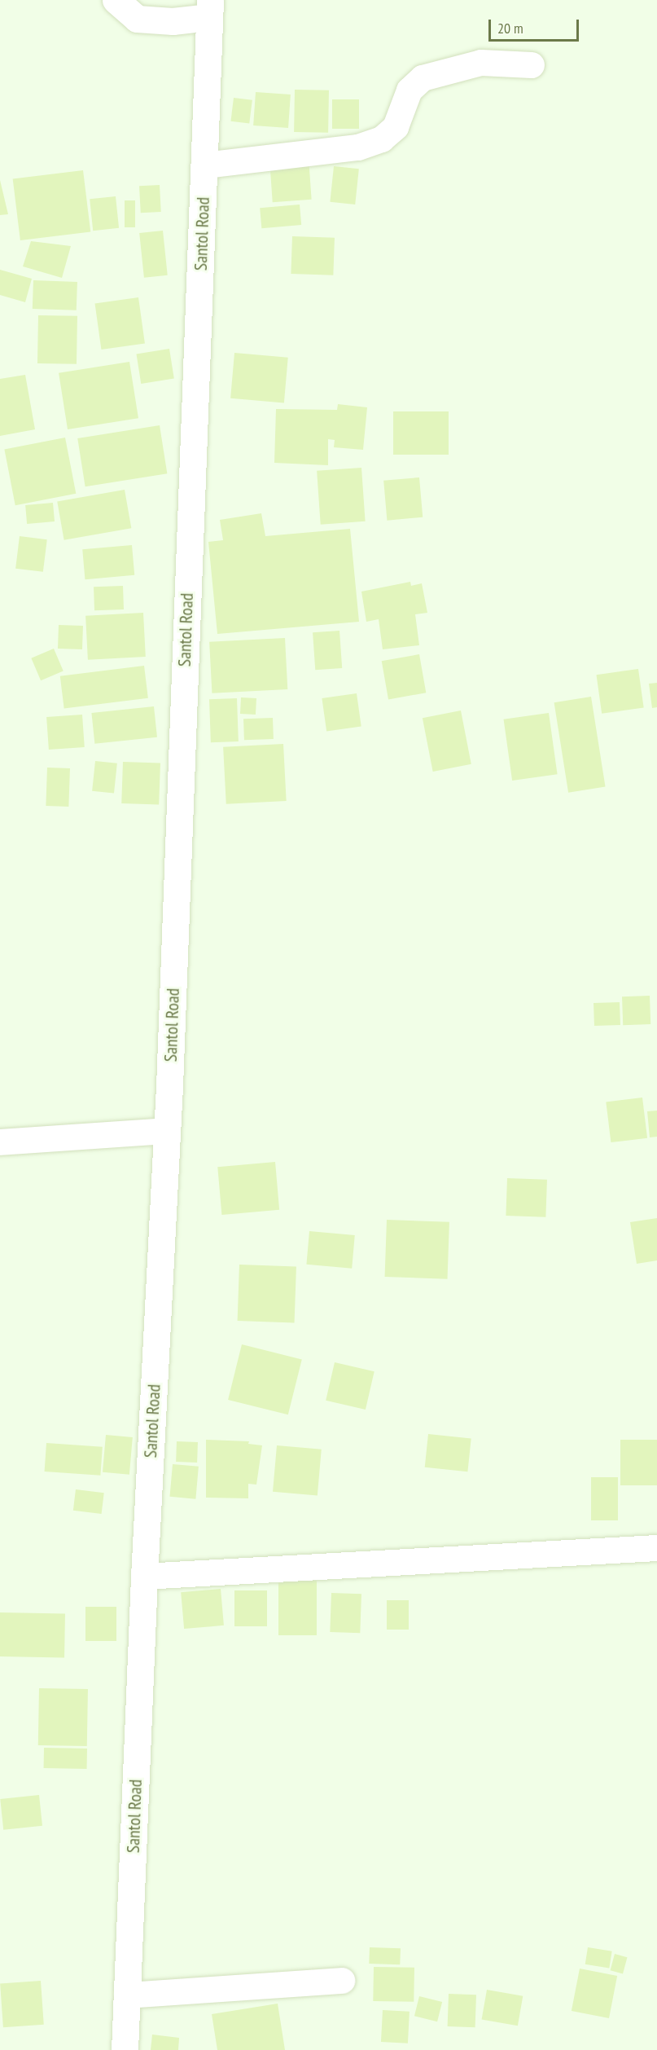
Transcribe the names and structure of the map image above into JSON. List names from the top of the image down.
{
  "streets": {
    "main road": ["Santol Road"]
  },
  "scale_bar": "20 m"
}
